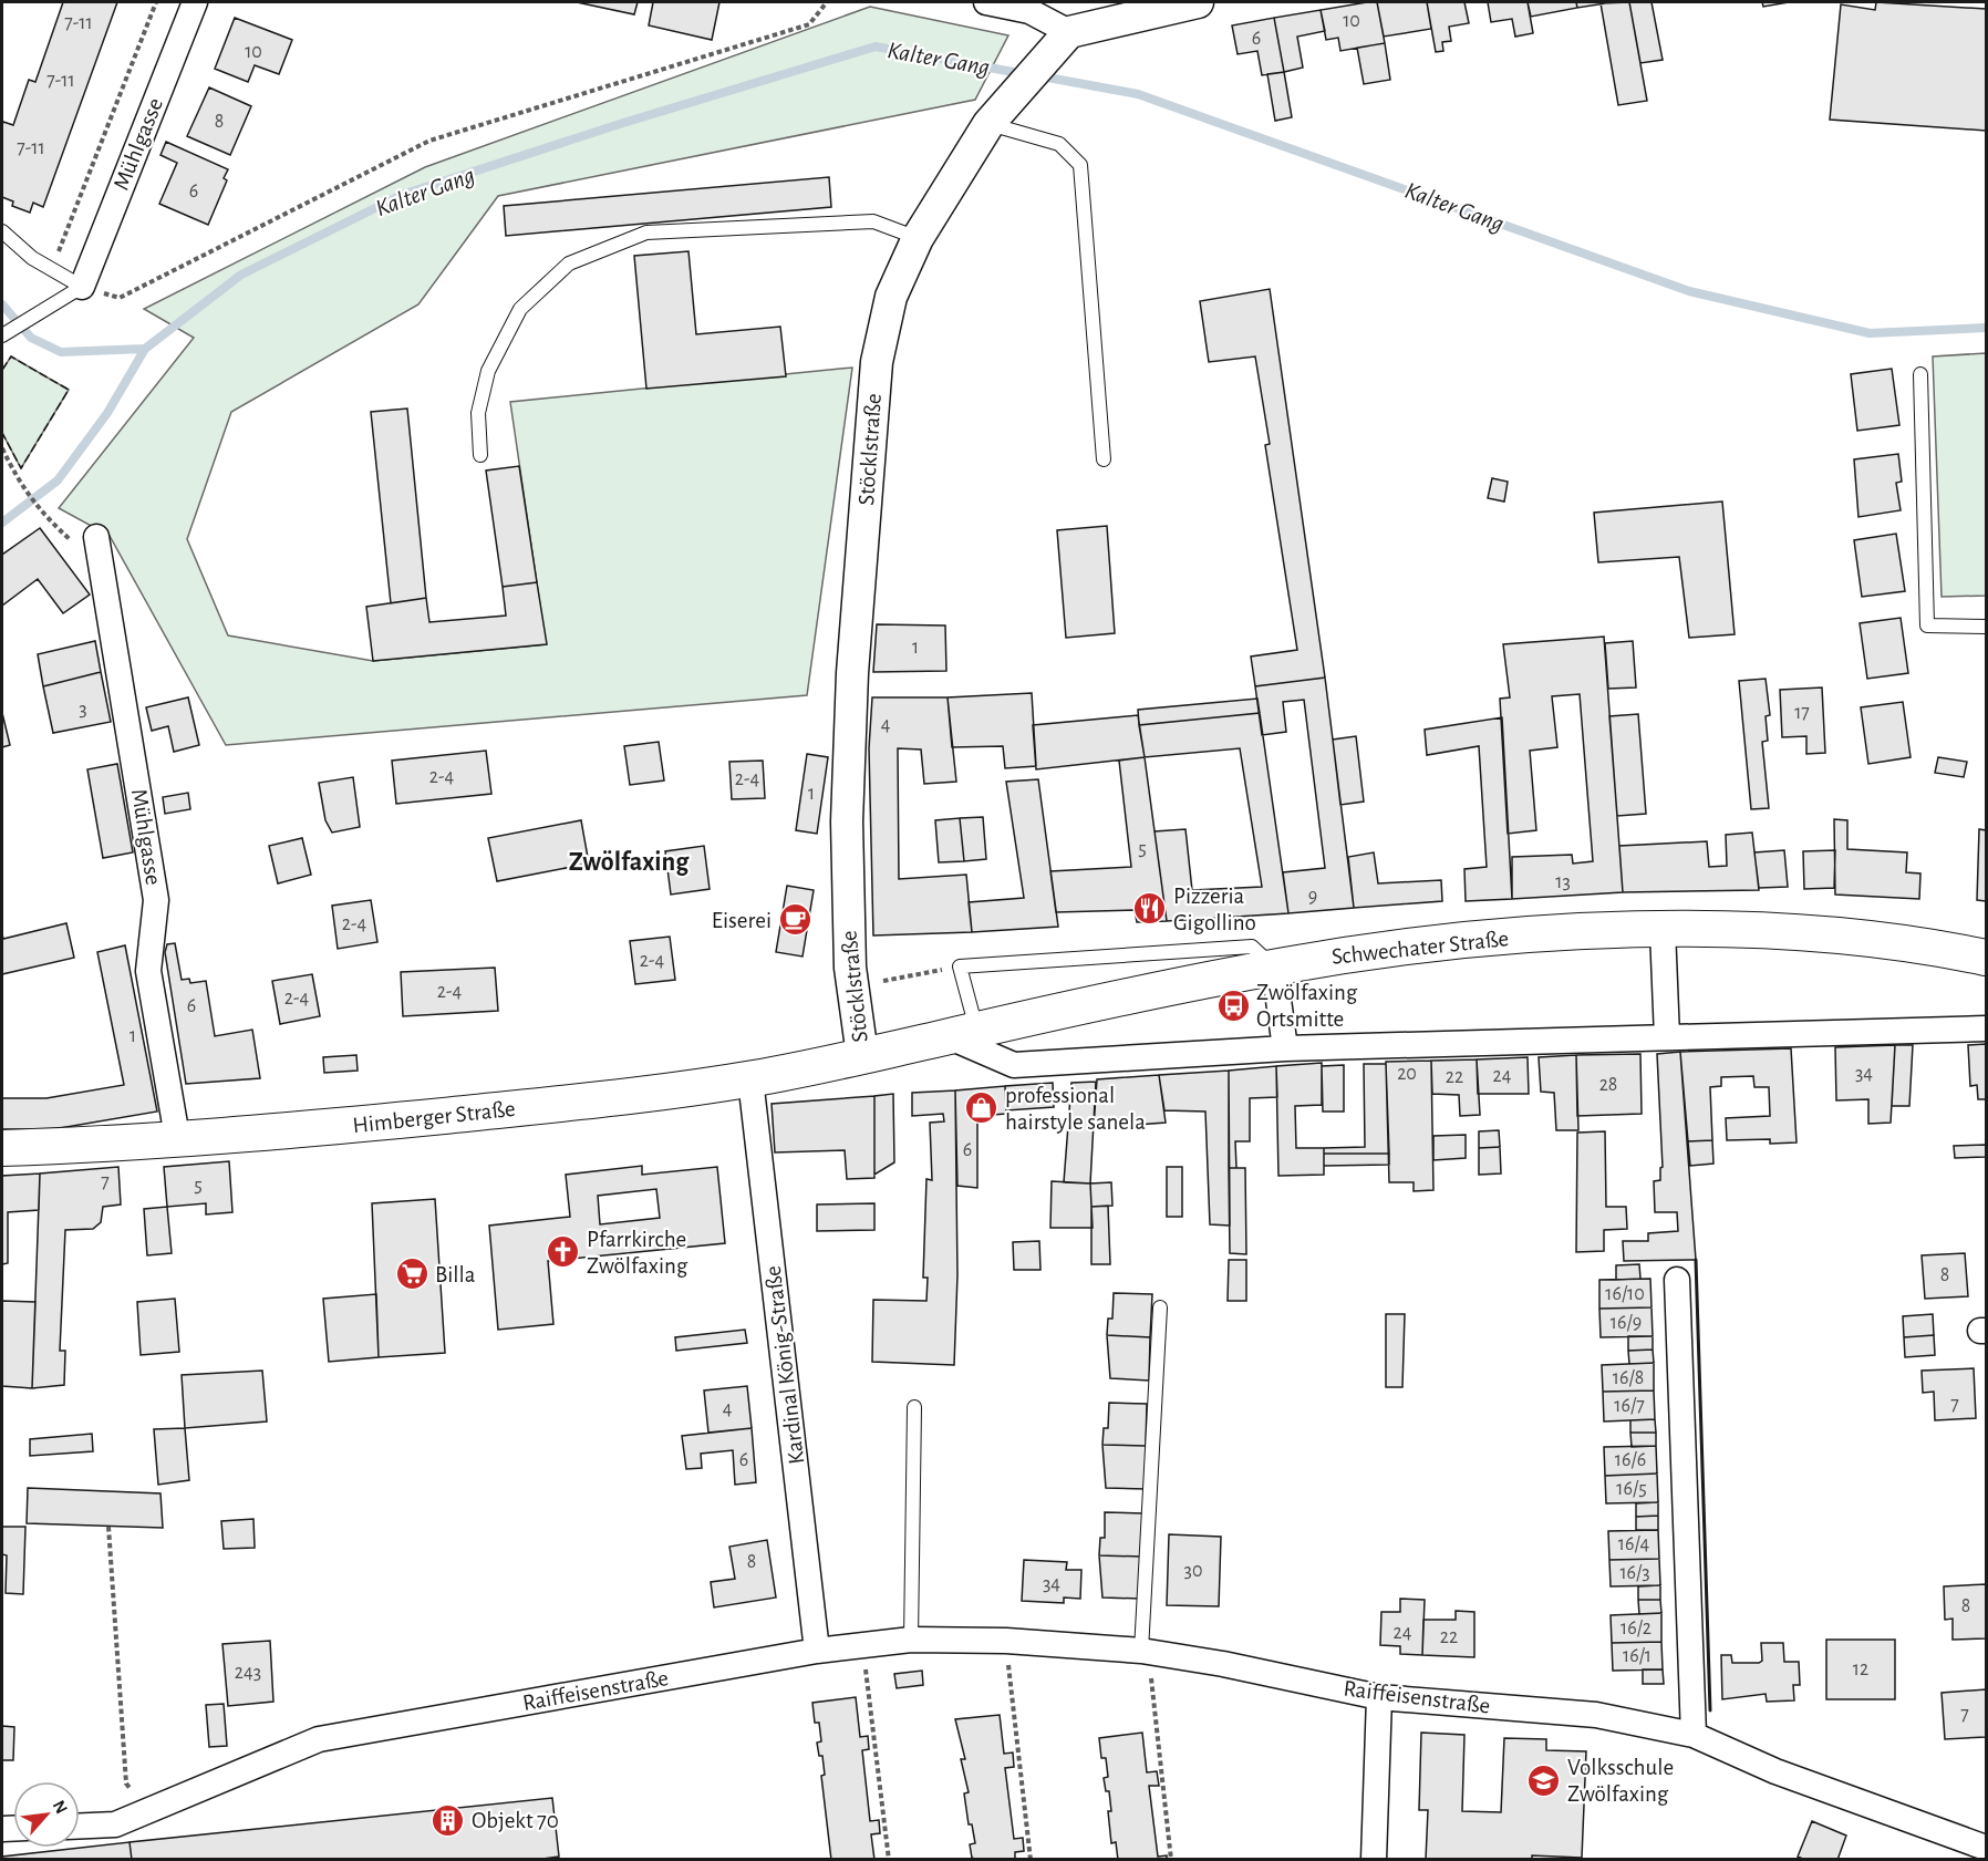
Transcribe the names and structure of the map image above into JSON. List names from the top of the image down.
{
  "streets": {
    "main road": ["Schwechater Straße", "Himberger Straße"],
    "street": [
      "Mühlgasse",
      "Stöcklstraße",
      "Kardinal König-Straße",
      "Raiffeisenstraße"
    ]
  },
  "crossings": [
    ["Mühlgasse", "Himberger Straße"],
    ["Stöcklstraße", "Schwechater Straße"],
    ["Stöcklstraße", "Himberger Straße"],
    ["Schwechater Straße", "Himberger Straße"],
    ["Himberger Straße", "Kardinal König-Straße"],
    ["Kardinal König-Straße", "Raiffeisenstraße"]
  ],
  "districts": ["Zwölfaxing"],
  "water": ["Kalter Gang"],
  "places": {
    "restaurant": ["Pizzeria Gigollino"],
    "cafe": ["Eiserei"],
    "bus stop": ["Zwölfaxing Ortsmitte"],
    "shop": ["professional hairstyle sanela"],
    "church": ["Pfarrkirche Zwölfaxing"],
    "supermarket": ["Billa"],
    "school or university": ["Volksschule Zwölfaxing"],
    "building": ["Objekt 70"]
  },
  "house_numbers": [
    "10",
    "7-11",
    "6",
    "10",
    "7-11",
    "8",
    "7-11",
    "6",
    "1",
    "3",
    "17",
    "4",
    "2-4",
    "2-4",
    "1",
    "5",
    "13",
    "9",
    "2-4",
    "2-4",
    "2-4",
    "2-4",
    "6",
    "1",
    "20",
    "34",
    "24",
    "22",
    "28",
    "6",
    "7",
    "5",
    "8",
    "16/10",
    "16/9",
    "16/8",
    "7",
    "16/7",
    "4",
    "6",
    "16/6",
    "16/5",
    "16/4",
    "8",
    "30",
    "16/3",
    "34",
    "8",
    "16/2",
    "24",
    "22",
    "16/1",
    "12",
    "243",
    "7"
  ],
  "north": "top right"
}
